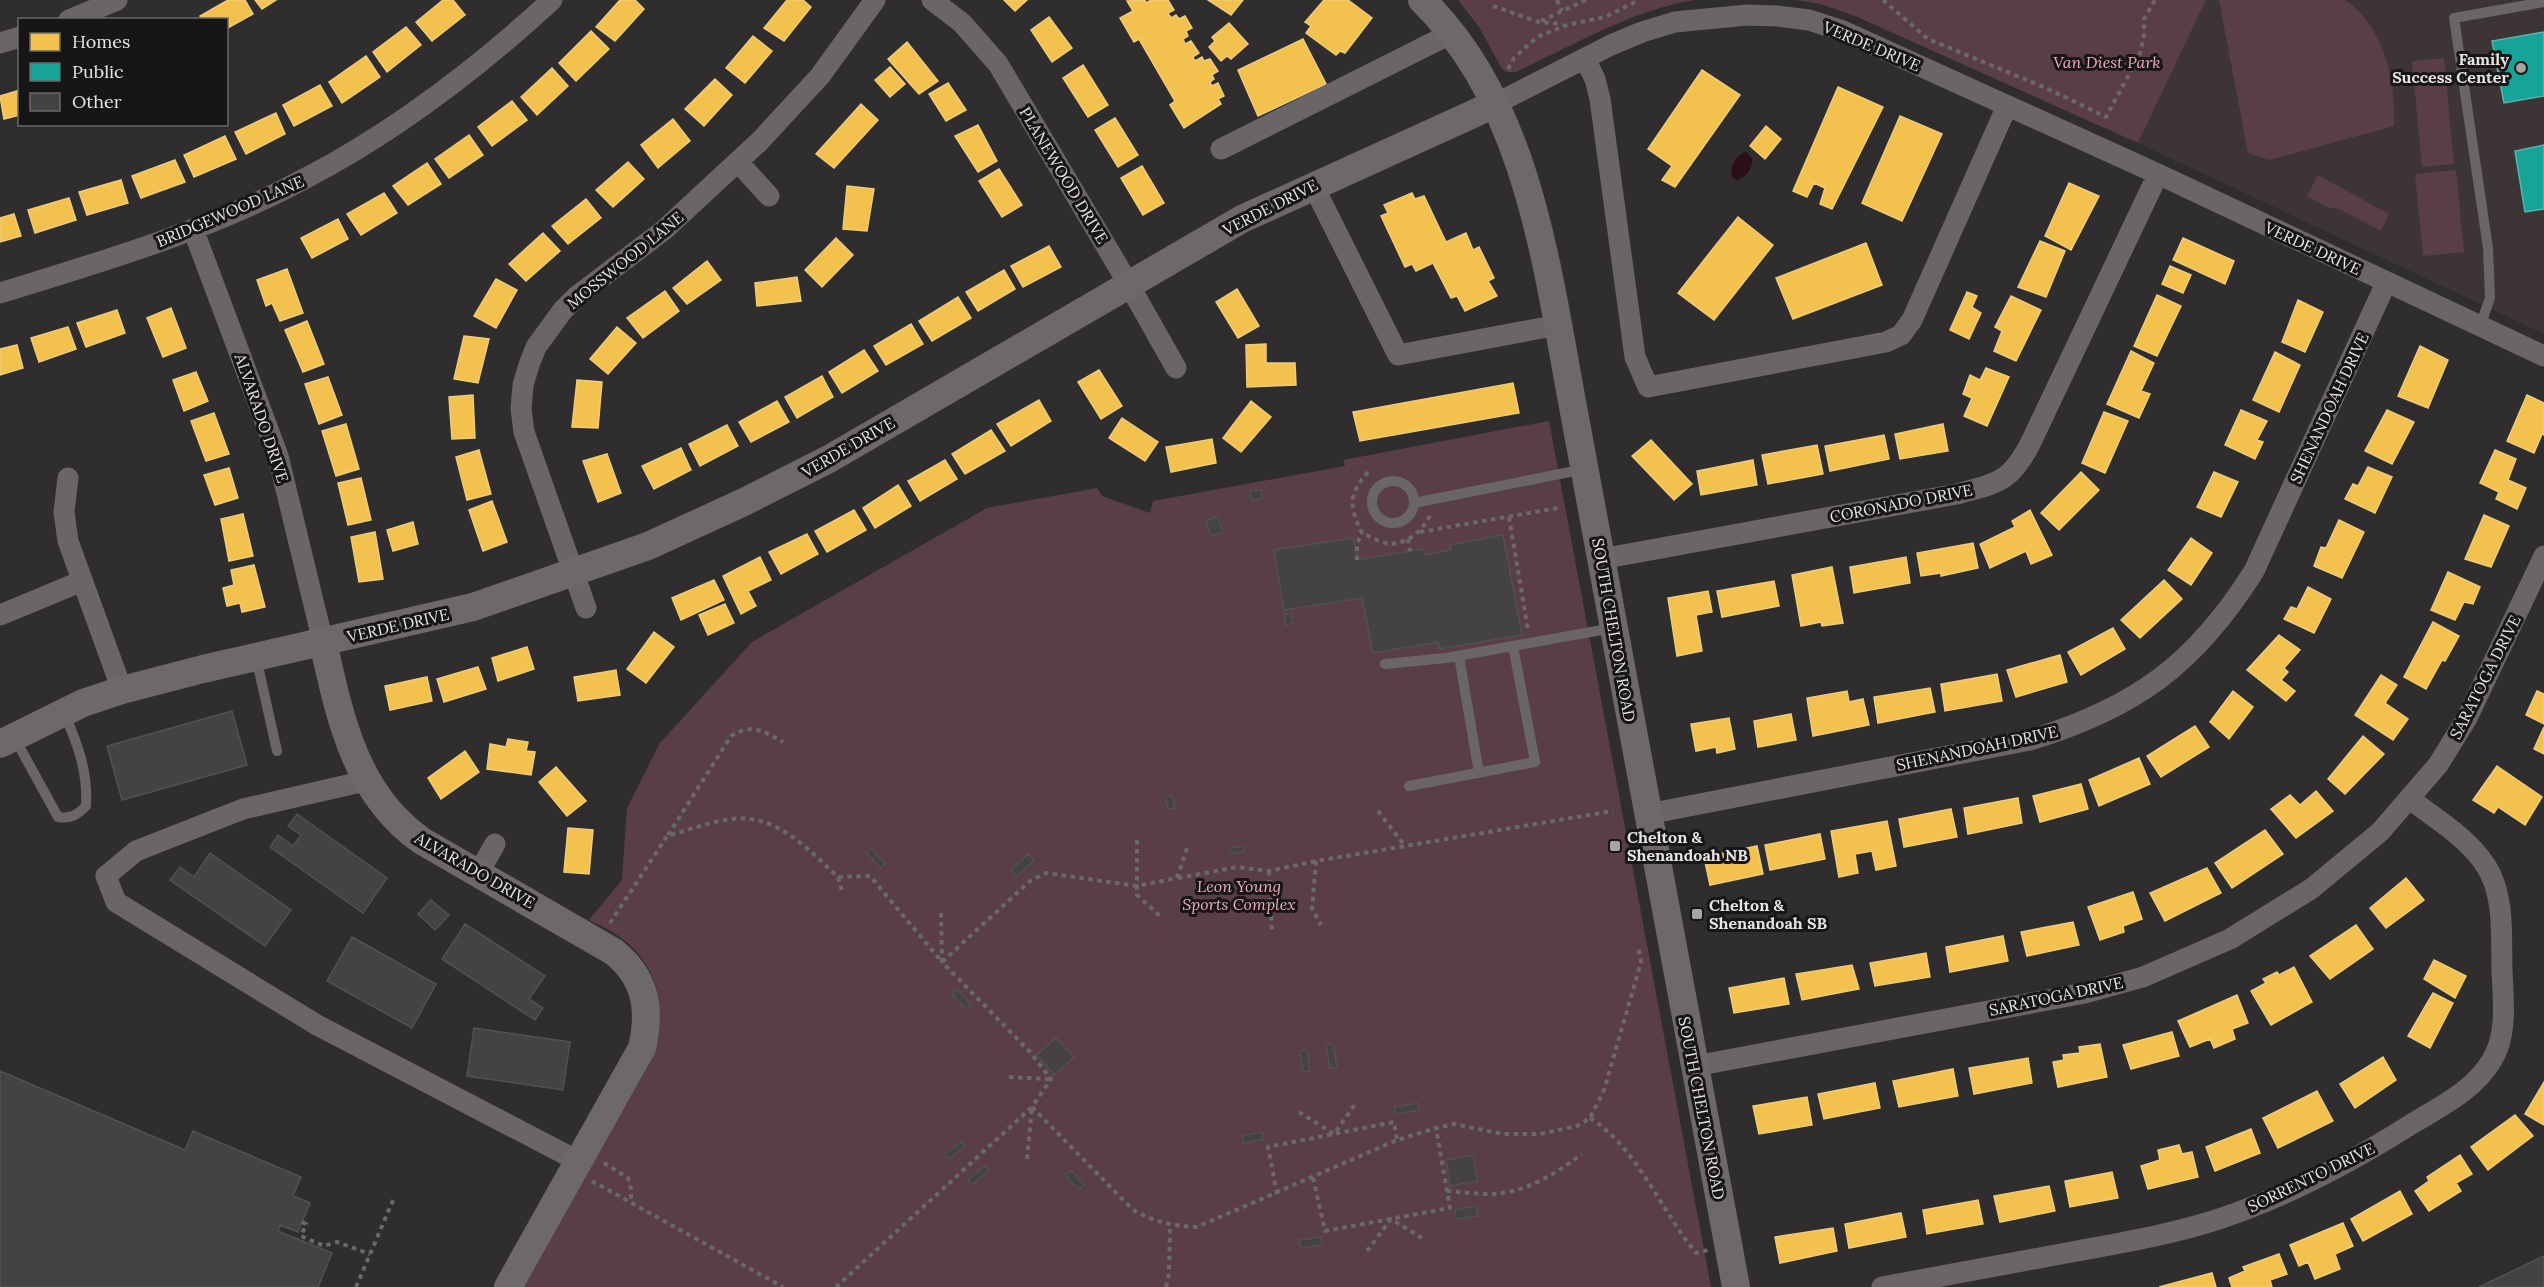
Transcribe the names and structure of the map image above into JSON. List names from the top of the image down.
{
  "streets": {
    "street": [
      "VERDE DRIVE",
      "PLANEWOOD DRIVE",
      "BRIDGEWOOD LANE",
      "MOSSWOOD LANE",
      "SHENANDOAH DRIVE",
      "ALVARADO DRIVE",
      "CORONADO DRIVE",
      "SOUTH CHELTON ROAD",
      "SARATOGA DRIVE",
      "SORRENTO DRIVE"
    ]
  },
  "crossings": [
    ["VERDE DRIVE", "PLANEWOOD DRIVE"],
    ["VERDE DRIVE", "MOSSWOOD LANE"],
    ["VERDE DRIVE", "SHENANDOAH DRIVE"],
    ["VERDE DRIVE", "ALVARADO DRIVE"],
    ["VERDE DRIVE", "CORONADO DRIVE"],
    ["VERDE DRIVE", "SOUTH CHELTON ROAD"],
    ["BRIDGEWOOD LANE", "ALVARADO DRIVE"],
    ["SHENANDOAH DRIVE", "SOUTH CHELTON ROAD"],
    ["CORONADO DRIVE", "SOUTH CHELTON ROAD"],
    ["SOUTH CHELTON ROAD", "SARATOGA DRIVE"],
    ["SARATOGA DRIVE", "SORRENTO DRIVE"]
  ],
  "parks": ["Van Diest Park", "Leon Young Sports Complex"],
  "places": {
    "other": ["Family Success Center"],
    "transit": ["Chelton & Shenandoah NB", "Chelton & Shenandoah SB"]
  },
  "legend": ["Homes", "Public", "Other"]
}
